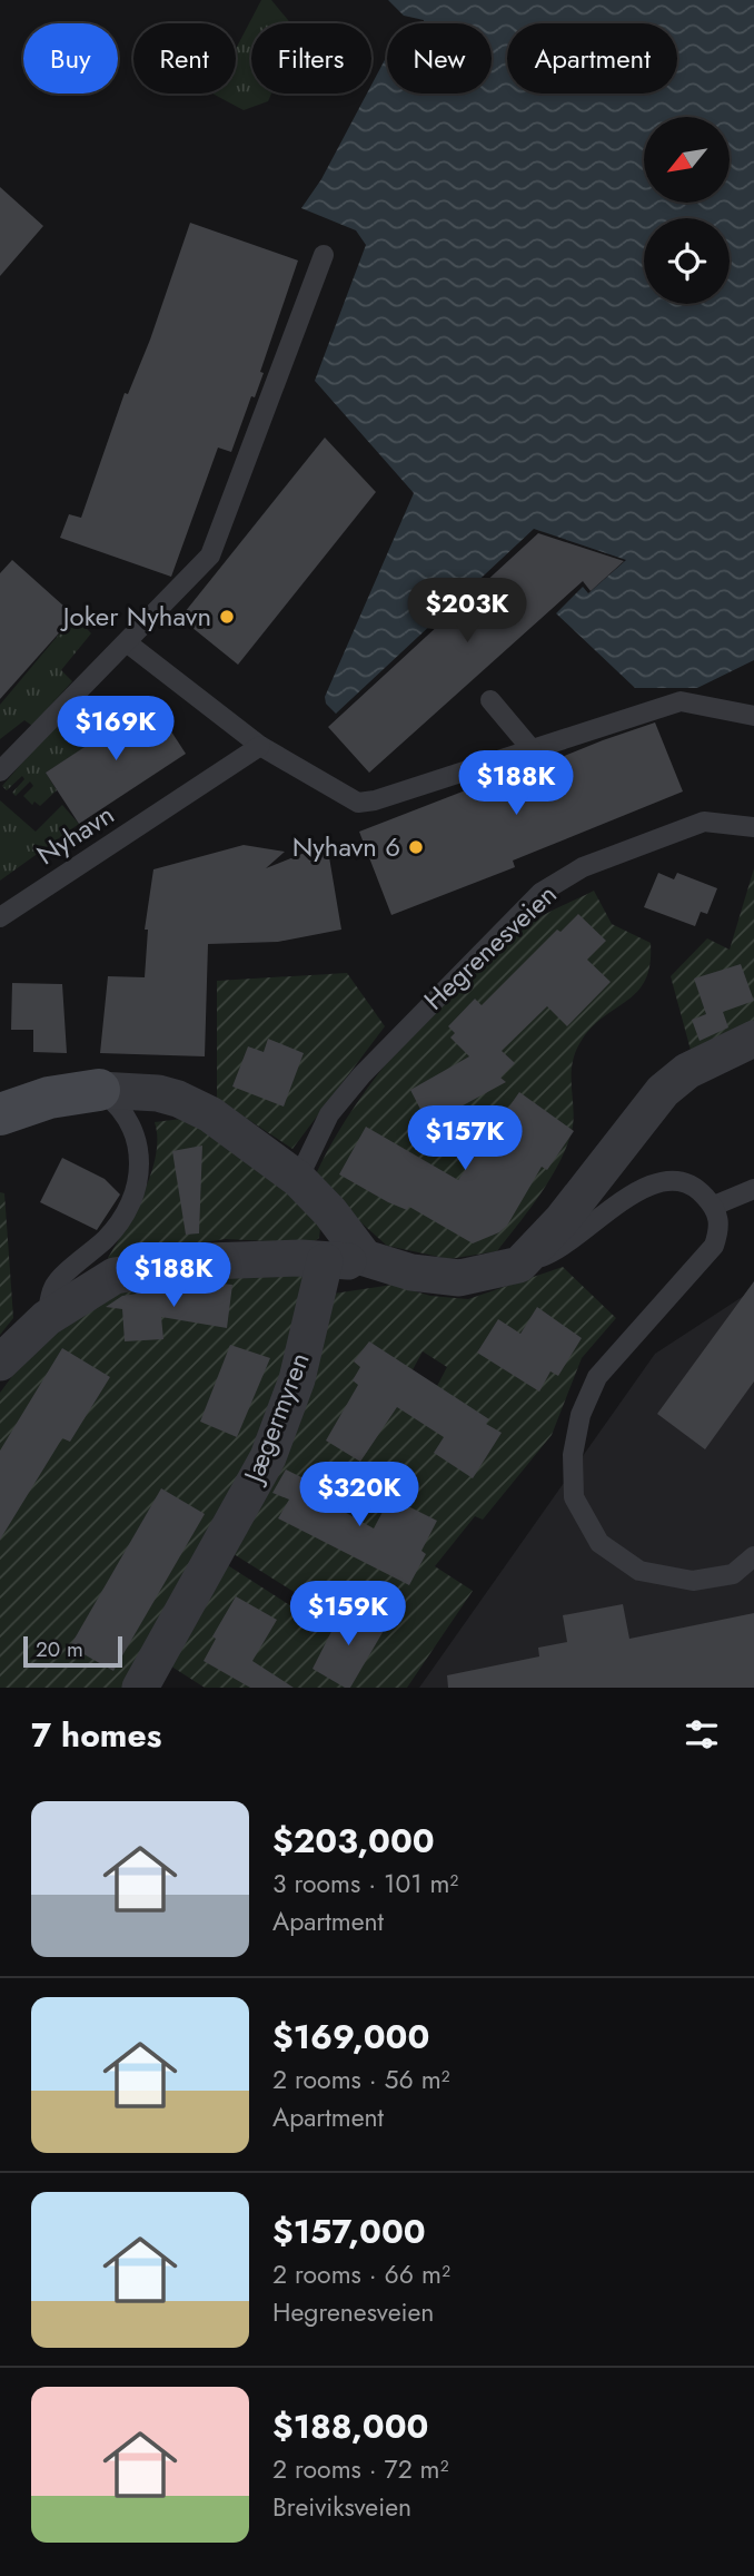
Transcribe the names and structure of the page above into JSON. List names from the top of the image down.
{
  "streets": {
    "street": ["Jægermyren"],
    "lane": ["Nyhavn", "Hegrenesveien"]
  },
  "places": ["Joker Nyhavn", "Nyhavn 6"],
  "scale_bar": "20 m",
  "north": "bottom left",
  "page": {
    "chip": [
      "Buy",
      "Rent",
      "Filters",
      "New",
      "Apartment"
    ],
    "price": [
      "$203K",
      "$169K",
      "$188K",
      "$157K",
      "$188K",
      "$320K",
      "$159K"
    ],
    "scale": "20 m",
    "heading": "7 homes",
    "list": [
      {
        "name": "$203,000",
        "note": "3 rooms · 101 m² · Apartment"
      },
      {
        "name": "$169,000",
        "note": "2 rooms · 56 m² · Apartment"
      },
      {
        "name": "$157,000",
        "note": "2 rooms · 66 m² · Hegrenesveien"
      },
      {
        "name": "$188,000",
        "note": "2 rooms · 72 m² · Breiviksveien"
      }
    ]
  }
}
